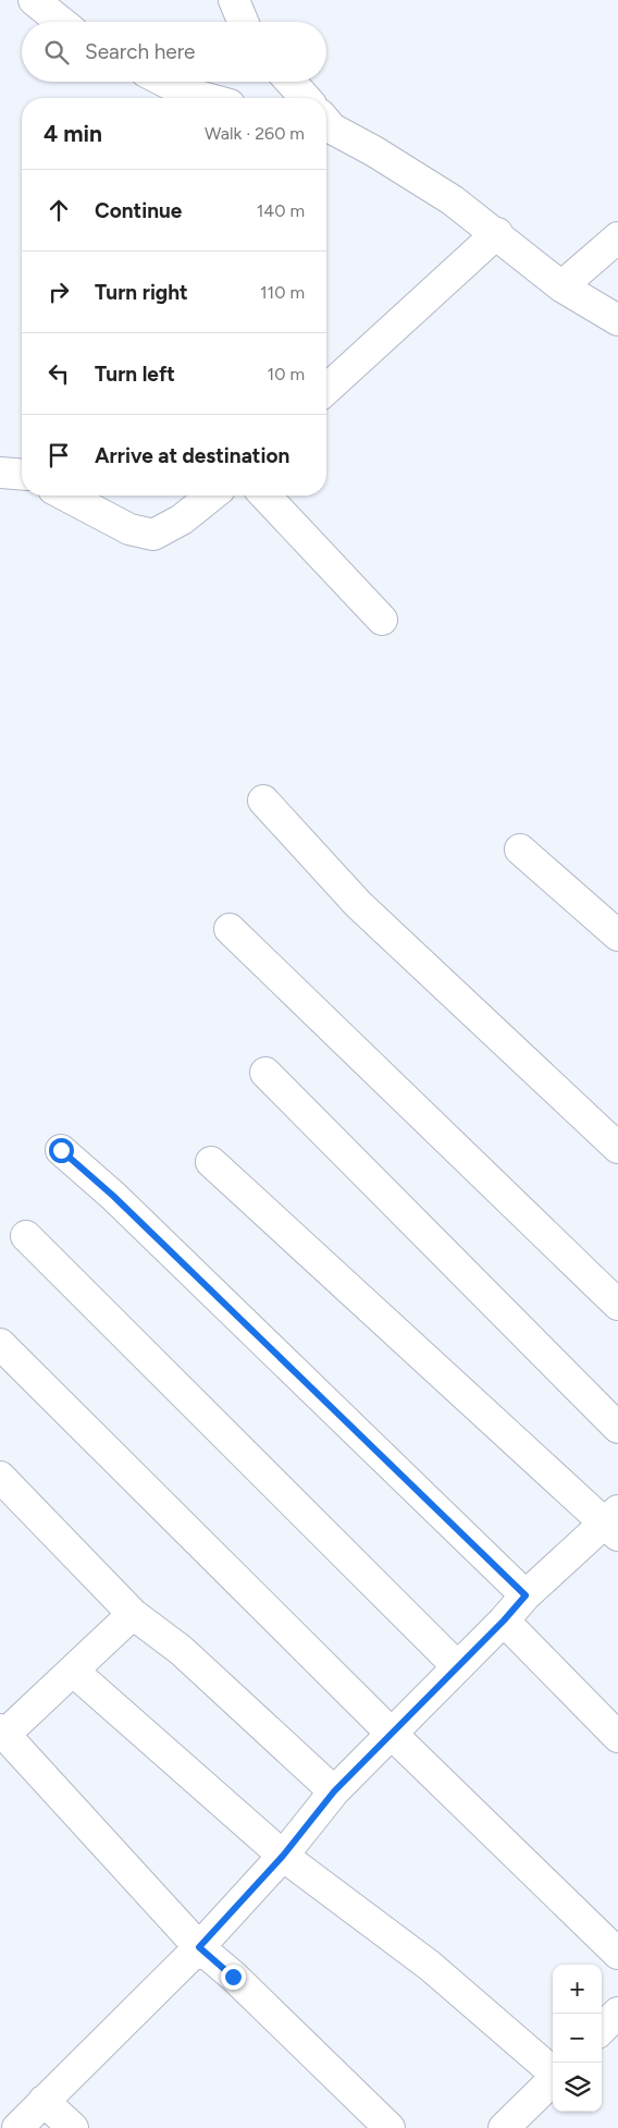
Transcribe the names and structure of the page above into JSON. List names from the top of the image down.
{
  "page": {
    "search": "Search here",
    "heading": ["4 min", "Walk · 260 m"],
    "list": [
      ["Continue", "140 m"],
      ["Turn right", "110 m"],
      ["Turn left", "10 m"],
      "Arrive at destination"
    ],
    "map_buttons": ["+", "−"]
  }
}
